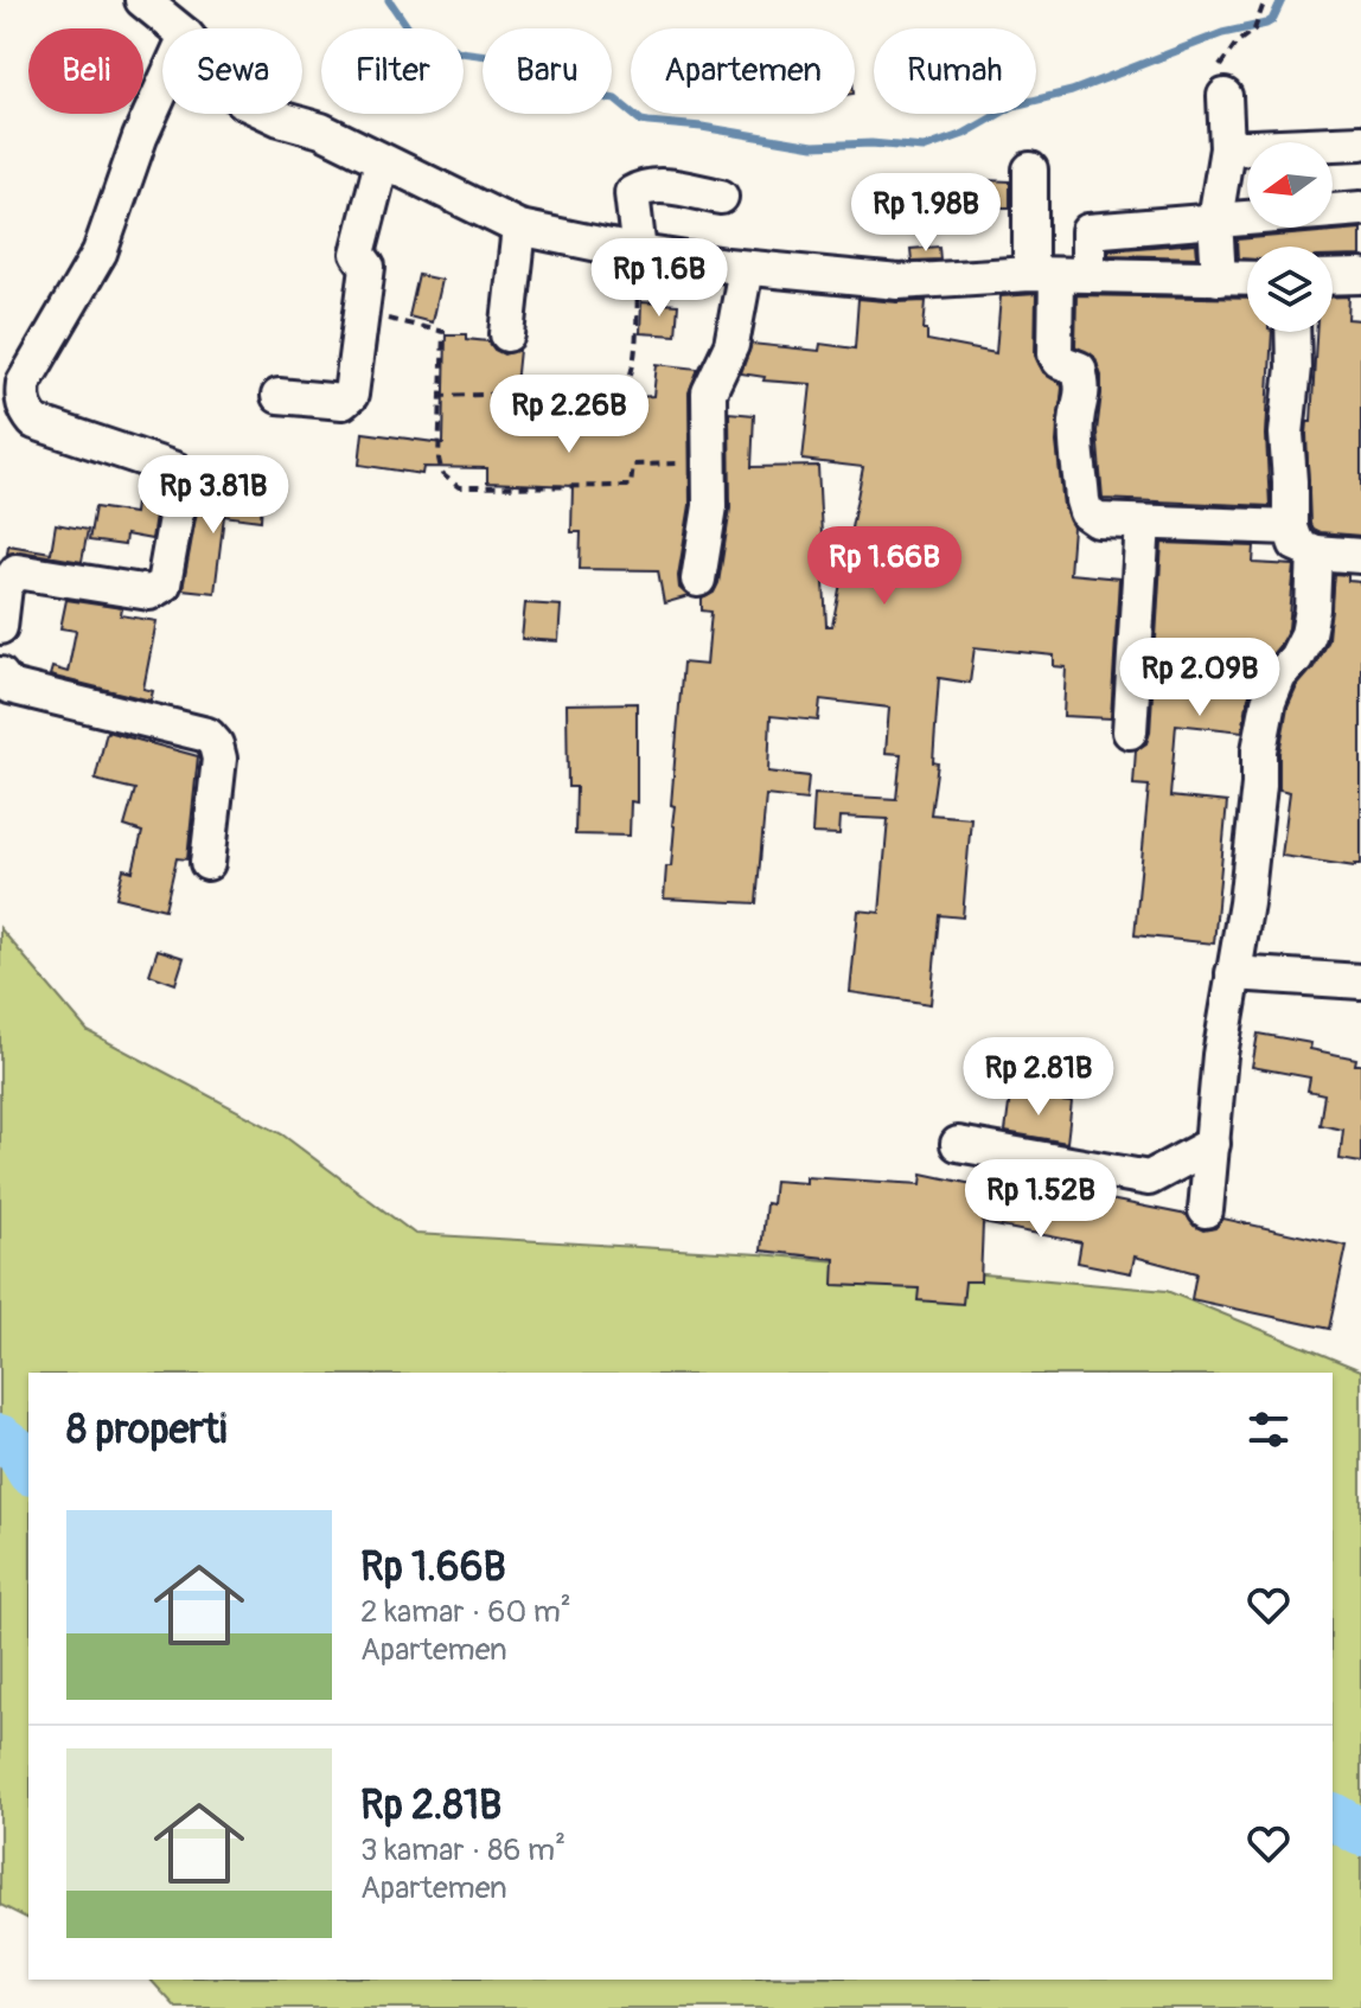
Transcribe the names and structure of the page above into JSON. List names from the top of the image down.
{
  "north": "left",
  "page": {
    "chip": [
      "Beli",
      "Sewa",
      "Filter",
      "Baru",
      "Apartemen",
      "Rumah"
    ],
    "price": [
      "Rp 1.98B",
      "Rp 1.6B",
      "Rp 2.26B",
      "Rp 3.81B",
      "Rp 1.66B",
      "Rp 2.09B",
      "Rp 2.81B",
      "Rp 1.52B"
    ],
    "heading": "8 properti",
    "list": [
      {
        "name": "Rp 1.66B",
        "note": "2 kamar · 60 m² · Apartemen"
      },
      {
        "name": "Rp 2.81B",
        "note": "3 kamar · 86 m² · Apartemen"
      }
    ]
  }
}
